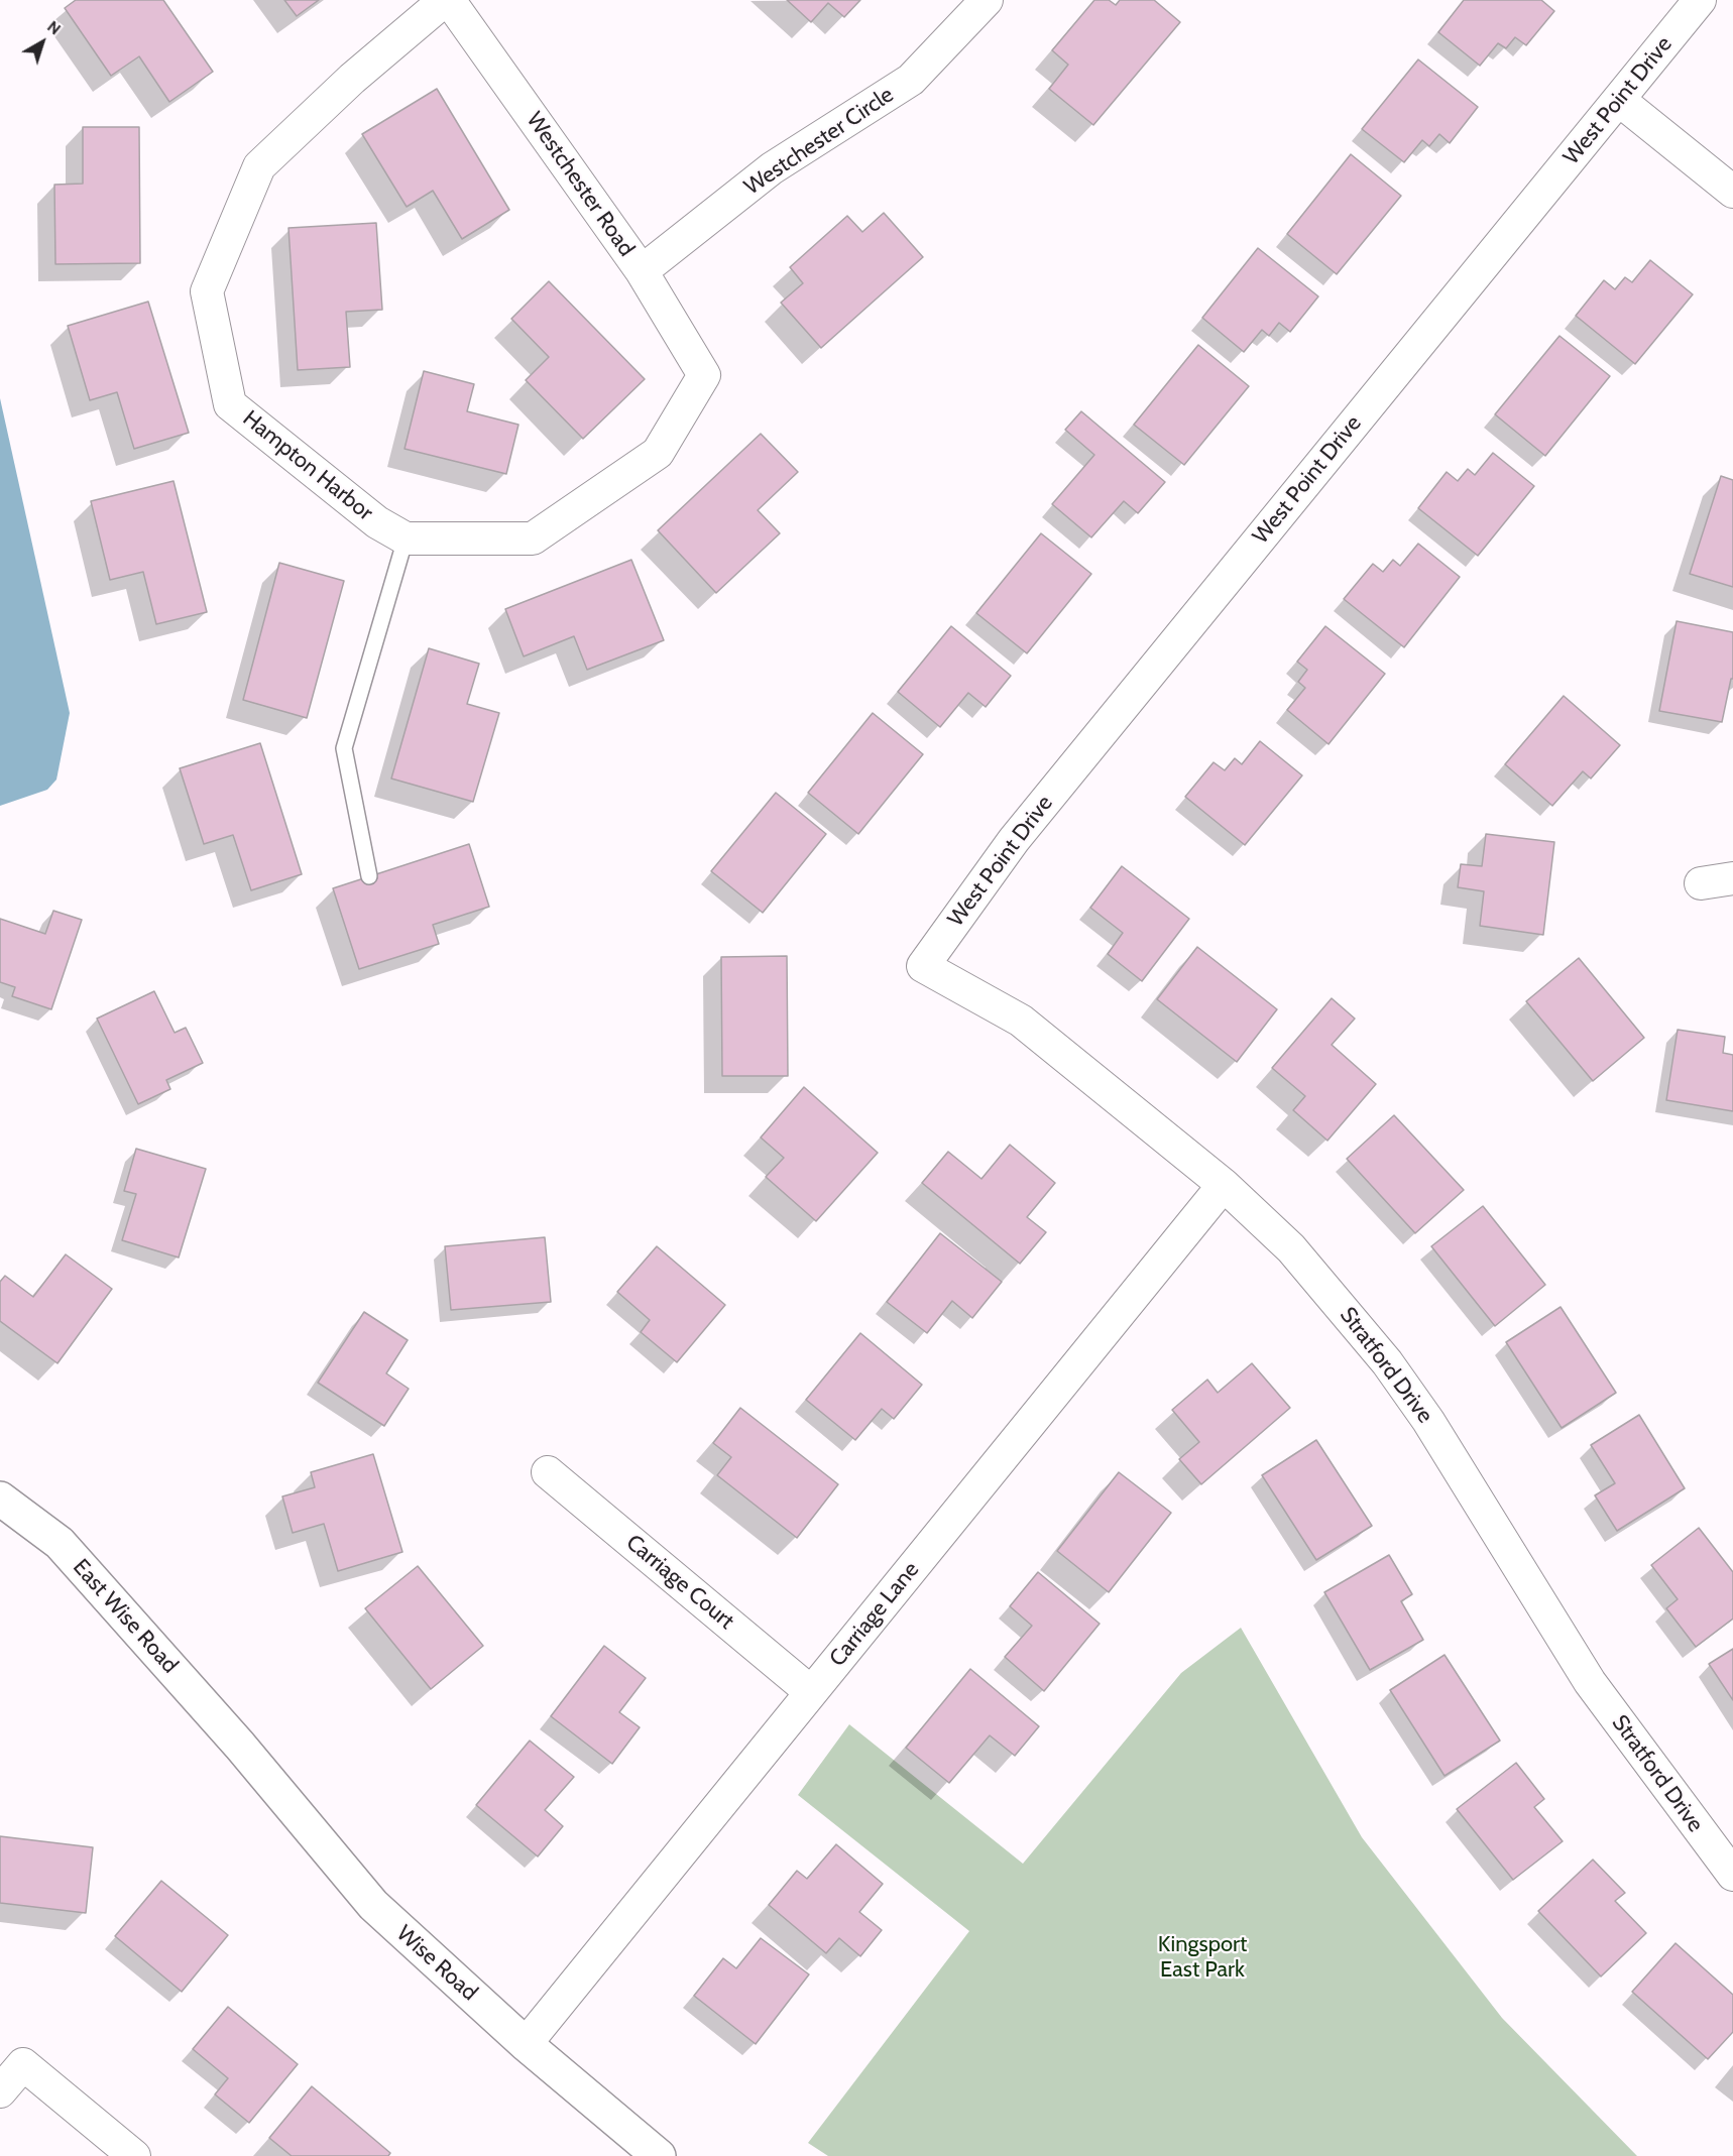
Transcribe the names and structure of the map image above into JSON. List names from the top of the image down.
{
  "streets": {
    "street": [
      "West Point Drive",
      "Westchester Circle",
      "Westchester Road",
      "Hampton Harbor",
      "Stratford Drive",
      "Carriage Court",
      "Carriage Lane",
      "East Wise Road",
      "Wise Road"
    ]
  },
  "crossings": [
    ["West Point Drive", "Stratford Drive"],
    ["Westchester Circle", "Westchester Road"],
    ["Westchester Road", "Hampton Harbor"],
    ["Stratford Drive", "Carriage Lane"],
    ["Carriage Court", "Carriage Lane"],
    ["Carriage Lane", "Wise Road"],
    ["East Wise Road", "Wise Road"]
  ],
  "parks": ["Kingsport East Park"],
  "north": "top right"
}
